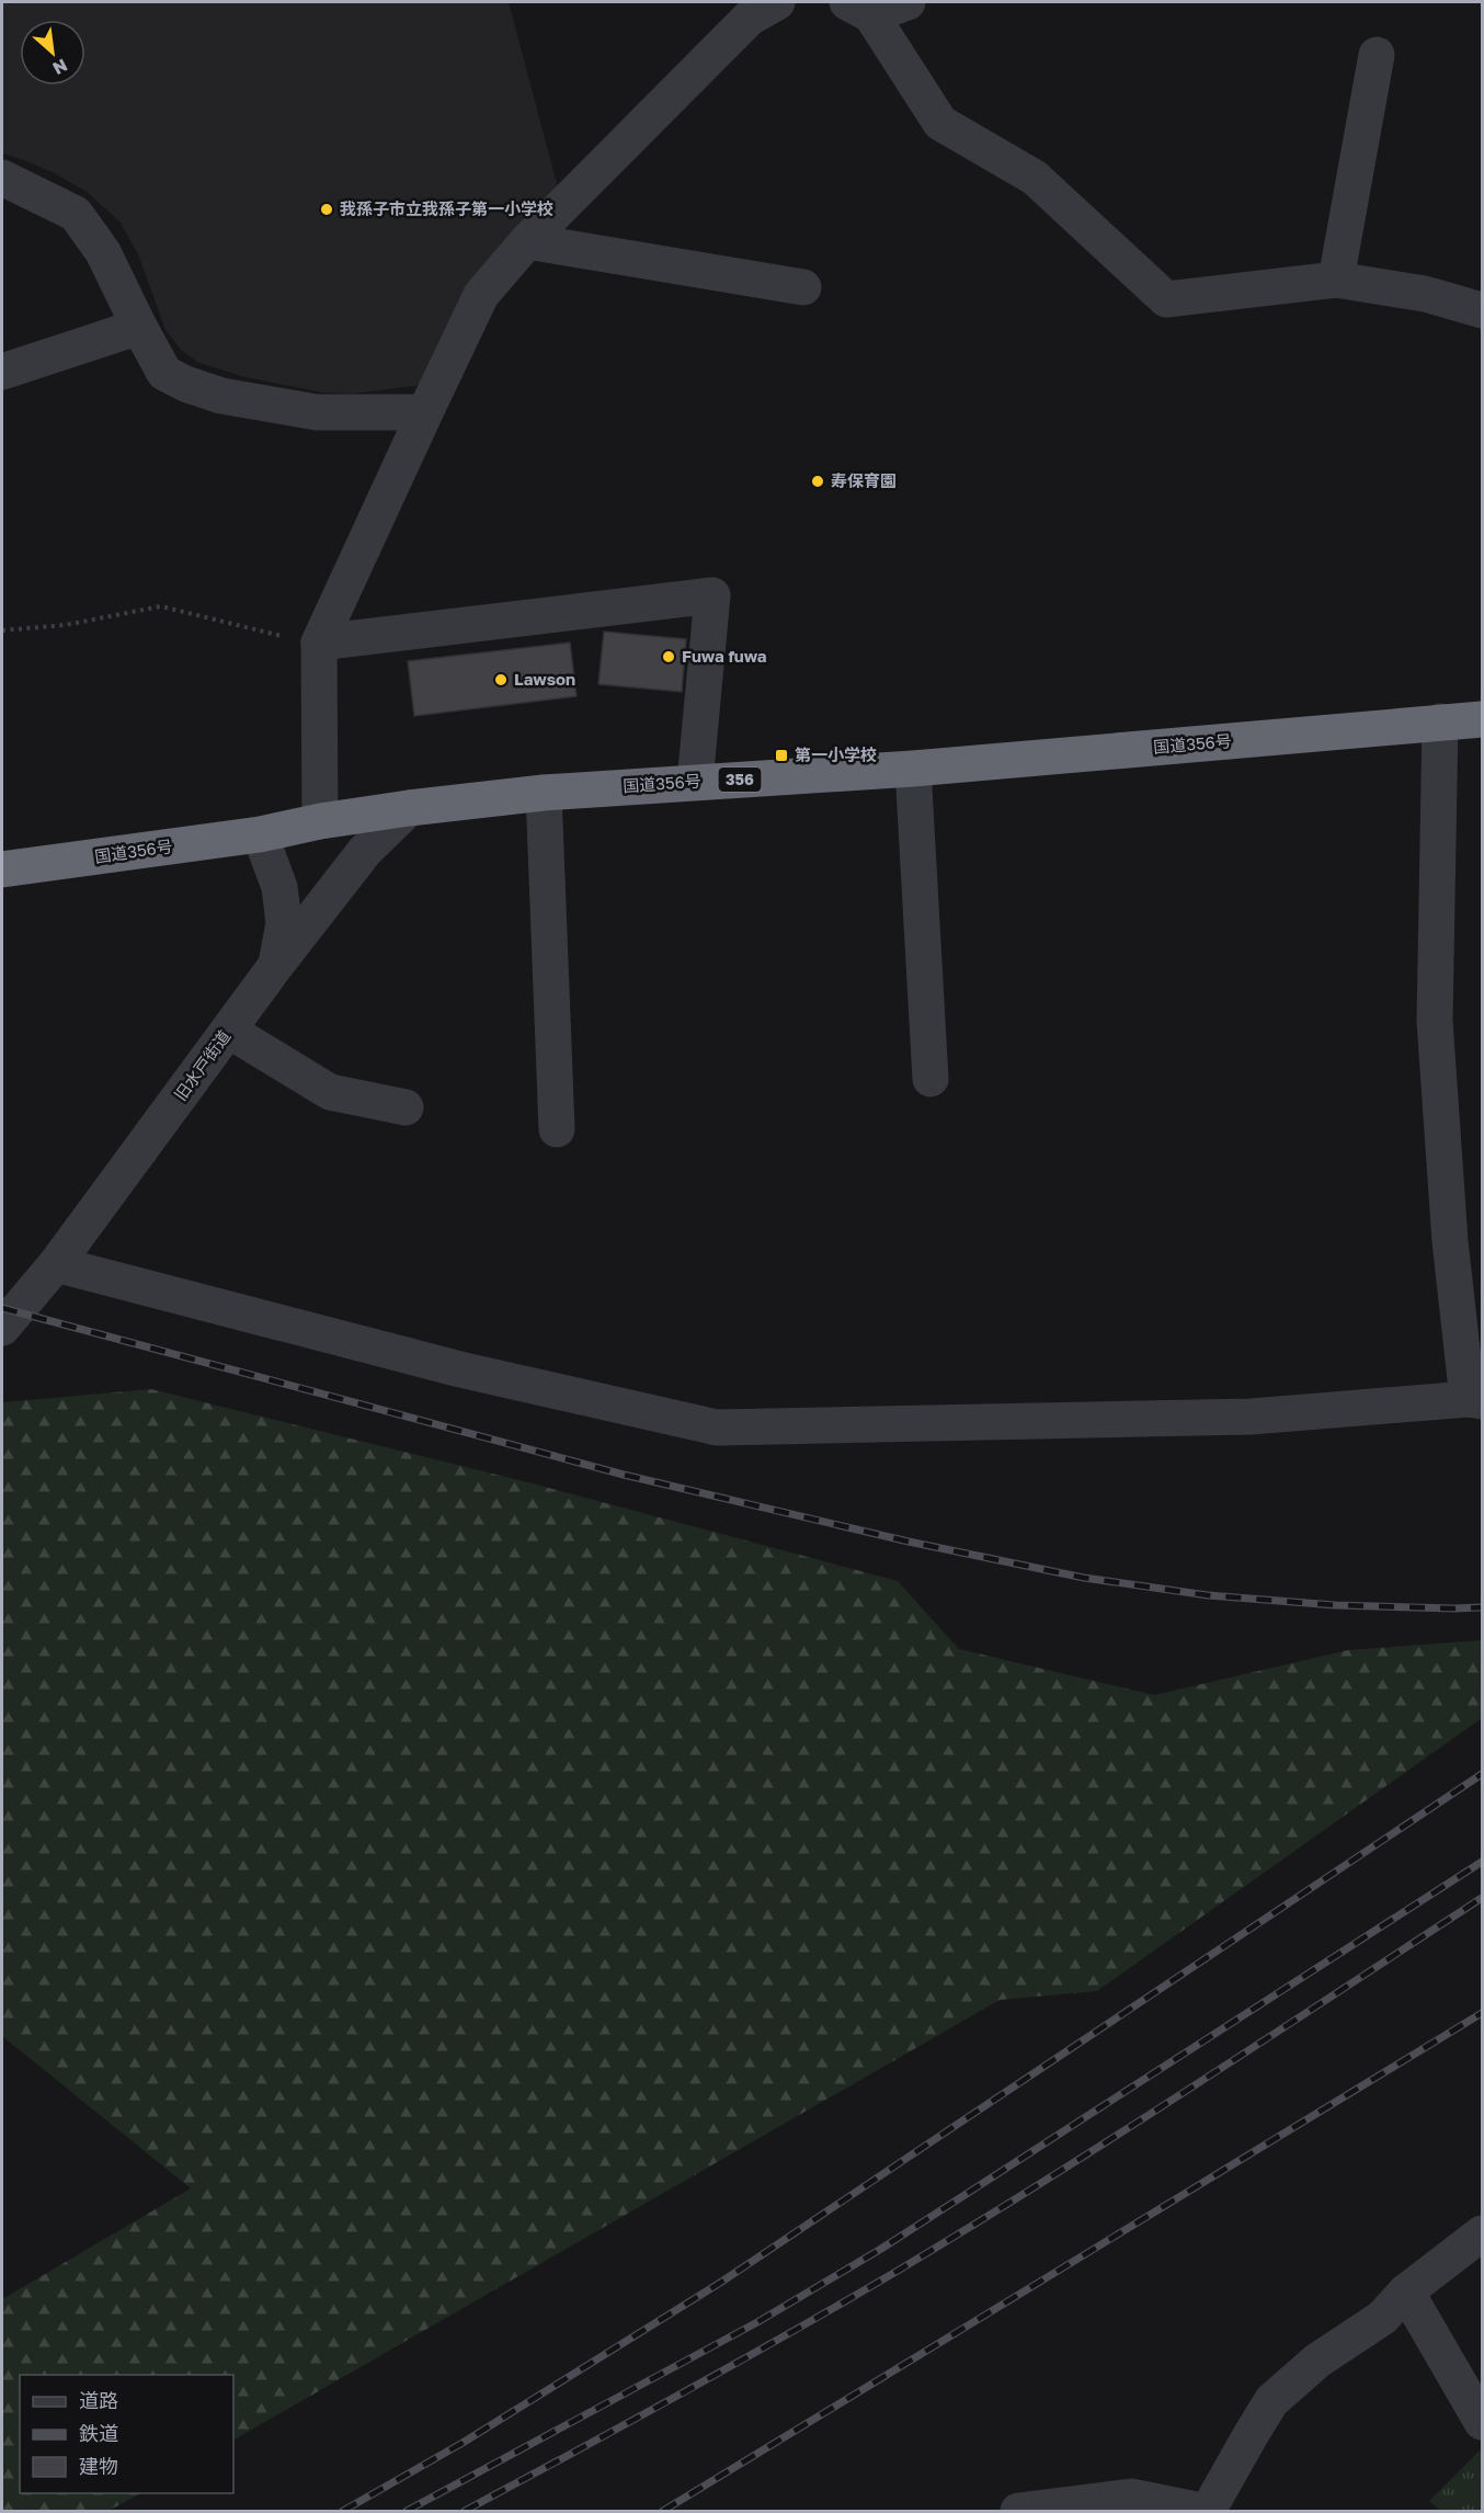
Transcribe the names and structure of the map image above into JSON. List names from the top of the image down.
{
  "streets": {
    "highway": ["国道356号", "356"],
    "street": ["旧水戸街道"]
  },
  "crossings": [
    ["国道356号", "旧水戸街道"]
  ],
  "places": {
    "other": [
      "我孫子市立我孫子第一小学校",
      "寿保育園",
      "Fuwa fuwa",
      "Lawson"
    ],
    "transit": ["第一小学校"]
  },
  "legend": ["道路", "鉄道", "建物"],
  "north": "bottom right"
}
